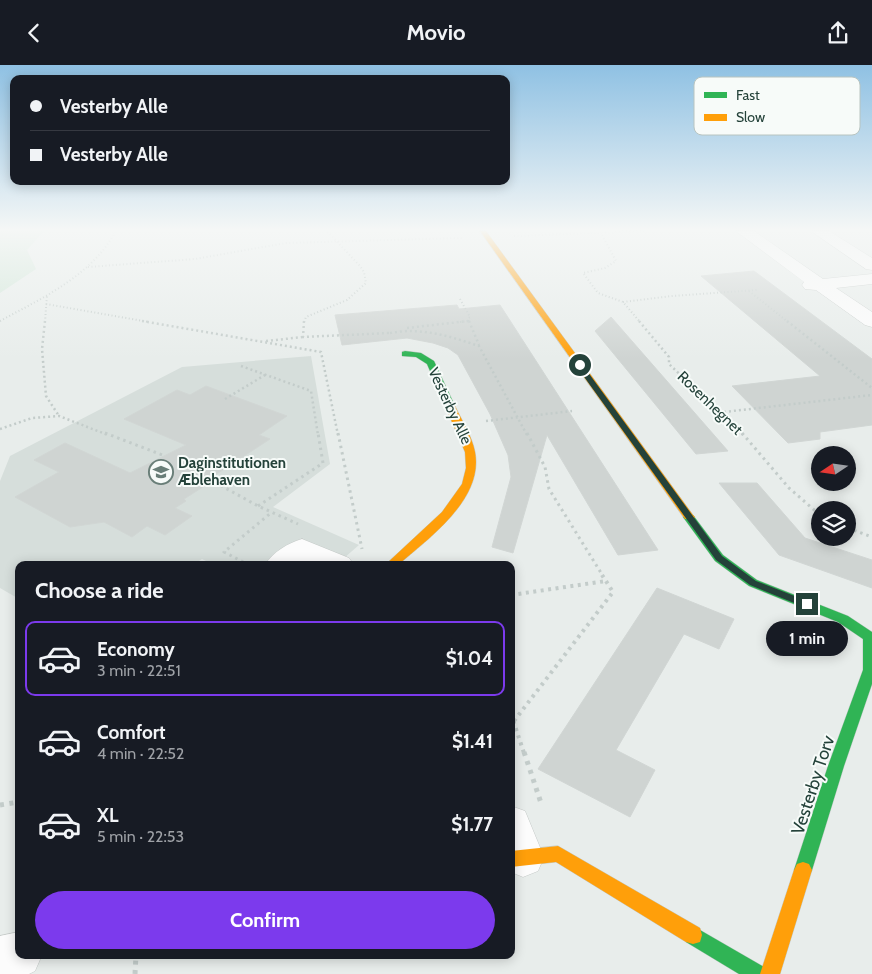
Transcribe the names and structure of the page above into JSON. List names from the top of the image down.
{
  "streets": {
    "street": ["Vesterby Alle", "Vesterby Torv"],
    "path": ["Rosenhegnet"]
  },
  "places": {
    "school or university": ["Daginstitutionen Æblehaven"]
  },
  "legend": ["Fast", "Slow"],
  "north": "left",
  "page": {
    "header": "Movio",
    "banner": ["Vesterby Alle", "Vesterby Alle"],
    "heading": "Choose a ride",
    "bubble": "1 min",
    "list": [
      {
        "name": "Economy",
        "note": "3 min · 22:51",
        "value": "$1.04"
      },
      {
        "name": "Comfort",
        "note": "4 min · 22:52",
        "value": "$1.41"
      },
      {
        "name": "XL",
        "note": "5 min · 22:53",
        "value": "$1.77"
      }
    ],
    "buttons": "Confirm"
  }
}
